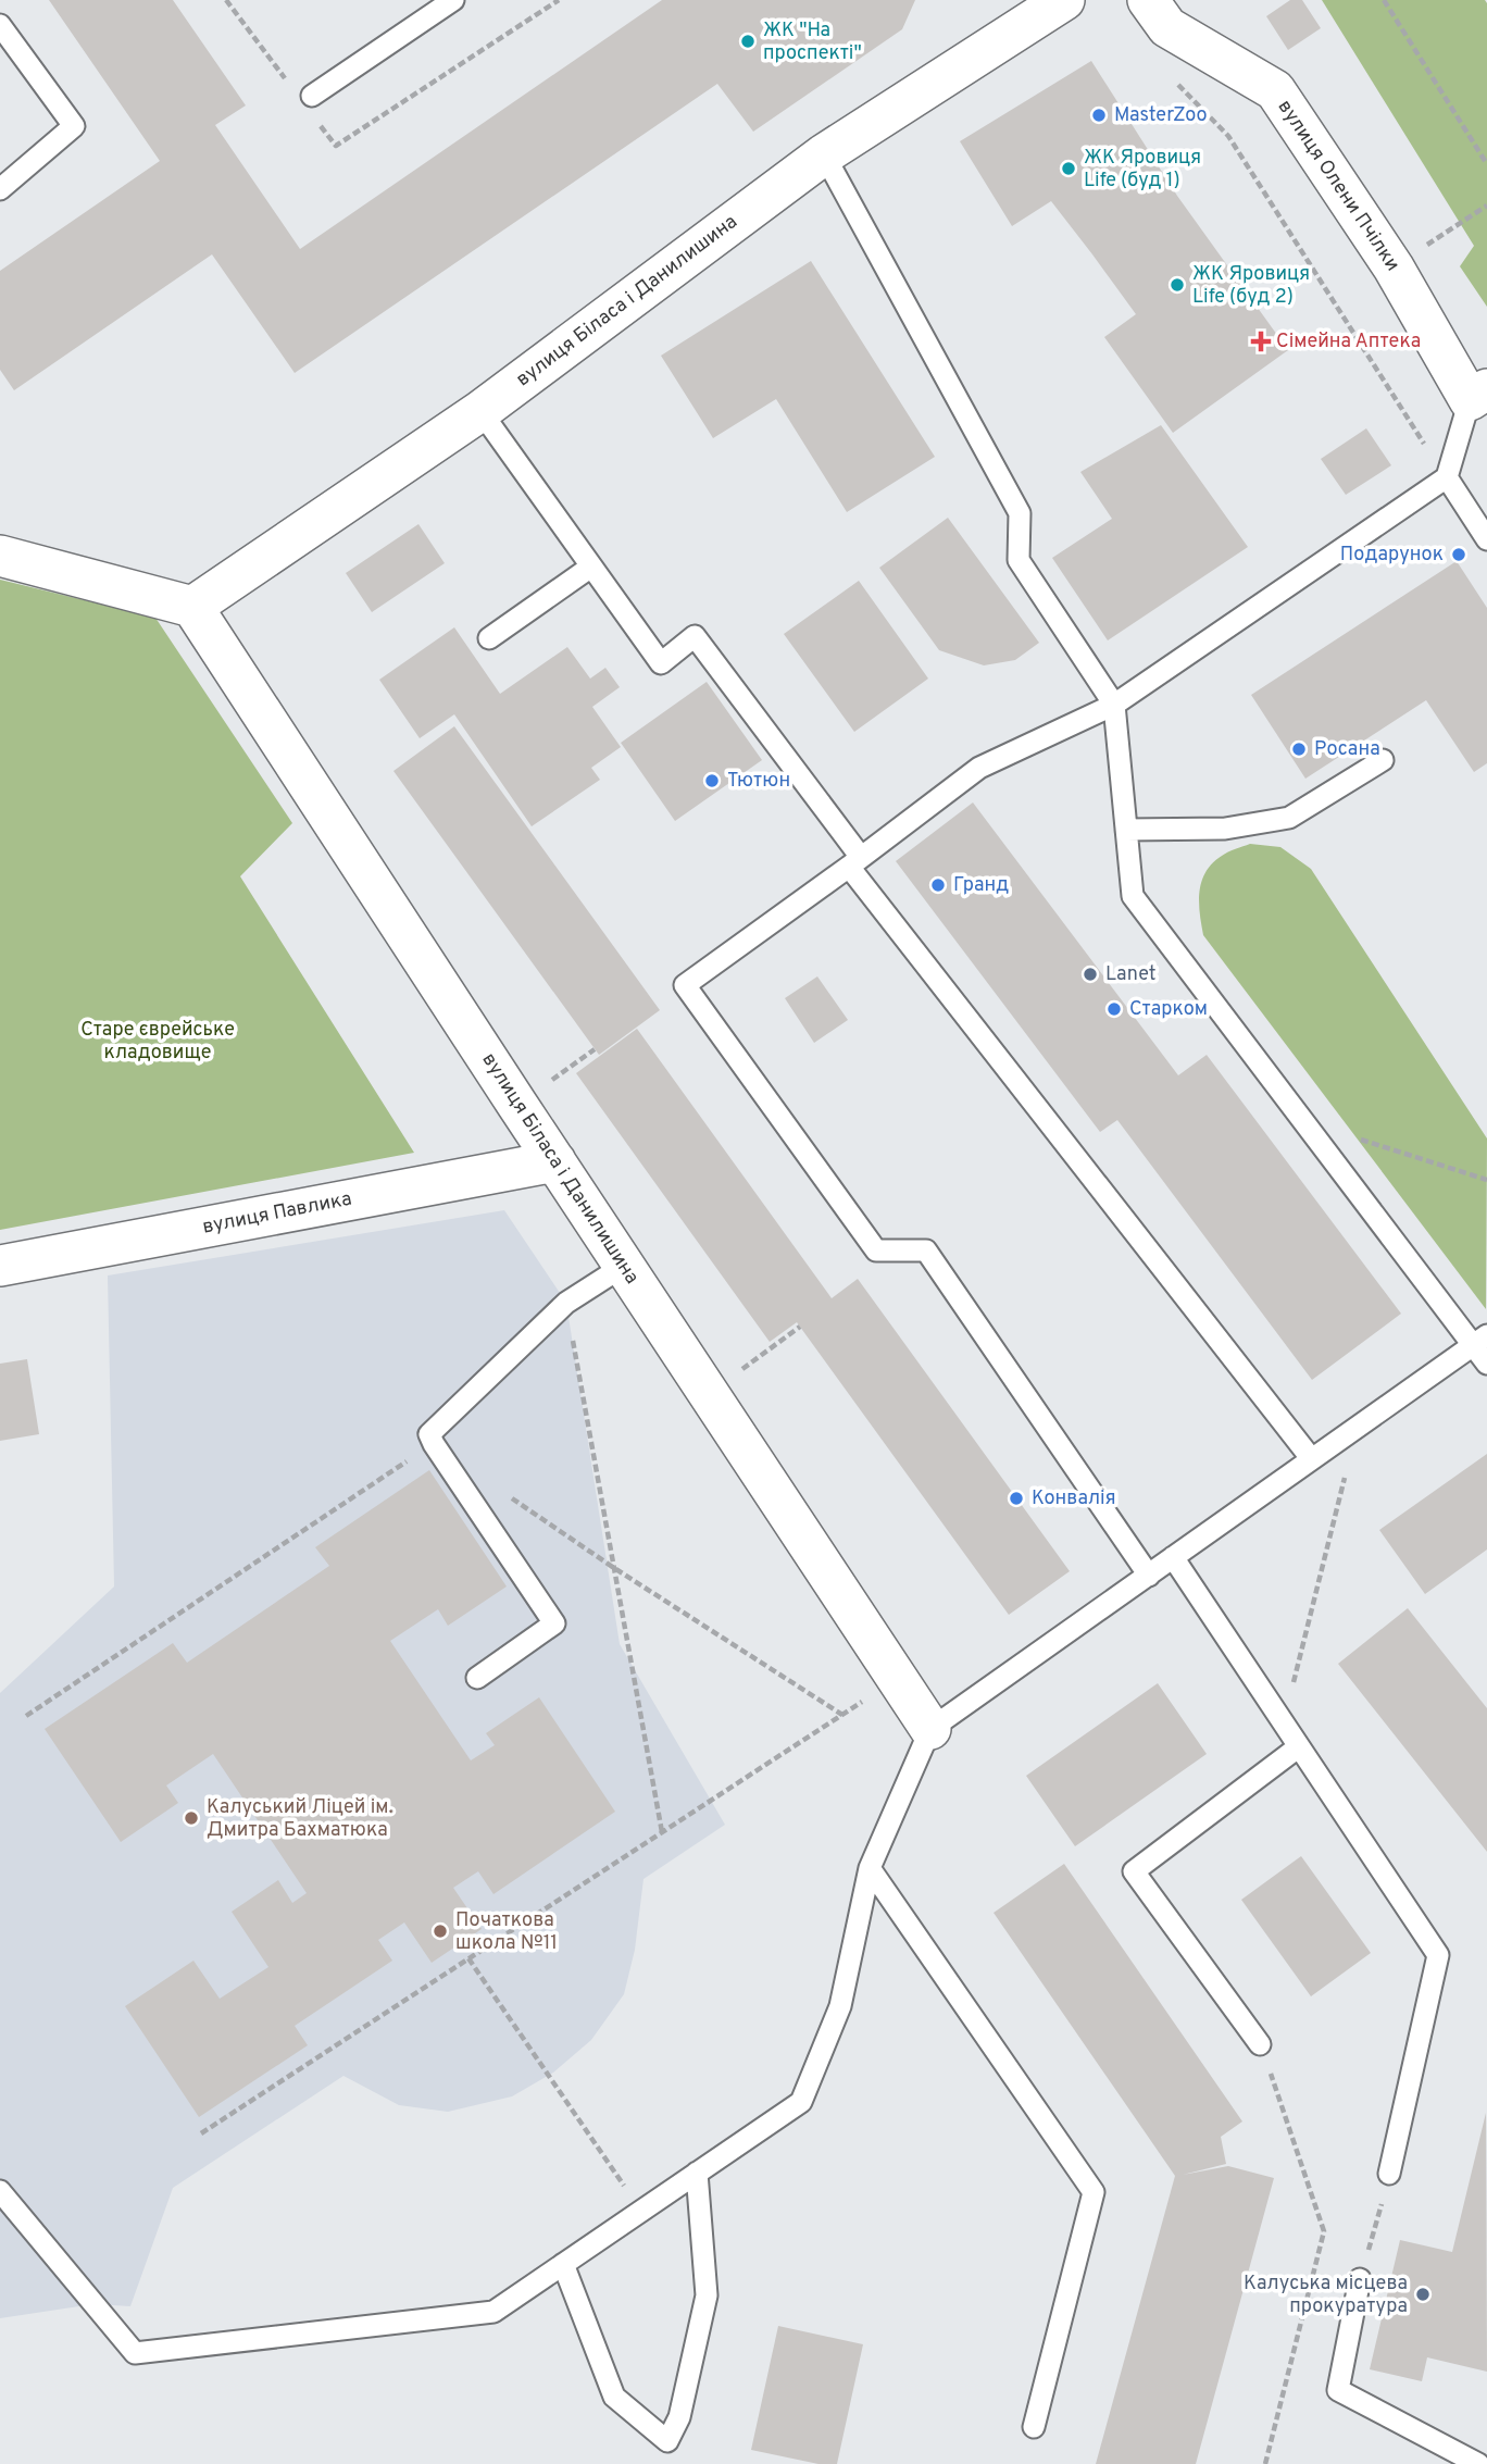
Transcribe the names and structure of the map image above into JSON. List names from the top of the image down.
{
  "streets": {
    "street": ["вулиця Олени Пчілки", "вулиця Біласа і Данилишина", "вулиця Павлика"]
  },
  "crossings": [
    ["вулиця Біласа і Данилишина", "вулиця Павлика"]
  ],
  "parks": ["Старе єврейське кладовище"],
  "places": {
    "other": [
      "ЖК \"На проспекті\"",
      "MasterZoo",
      "ЖК Яровиця Life (буд 1)",
      "ЖК Яровиця Life (буд 2)",
      "Подарунок",
      "Росана",
      "Тютюн",
      "Гранд",
      "Lanet",
      "Старком",
      "Конвалія",
      "Калуський Ліцей ім. Дмитра Бахматюка",
      "Початкова школа №11",
      "Калуська місцева прокуратура"
    ],
    "health": ["Сімейна Аптека"]
  }
}
